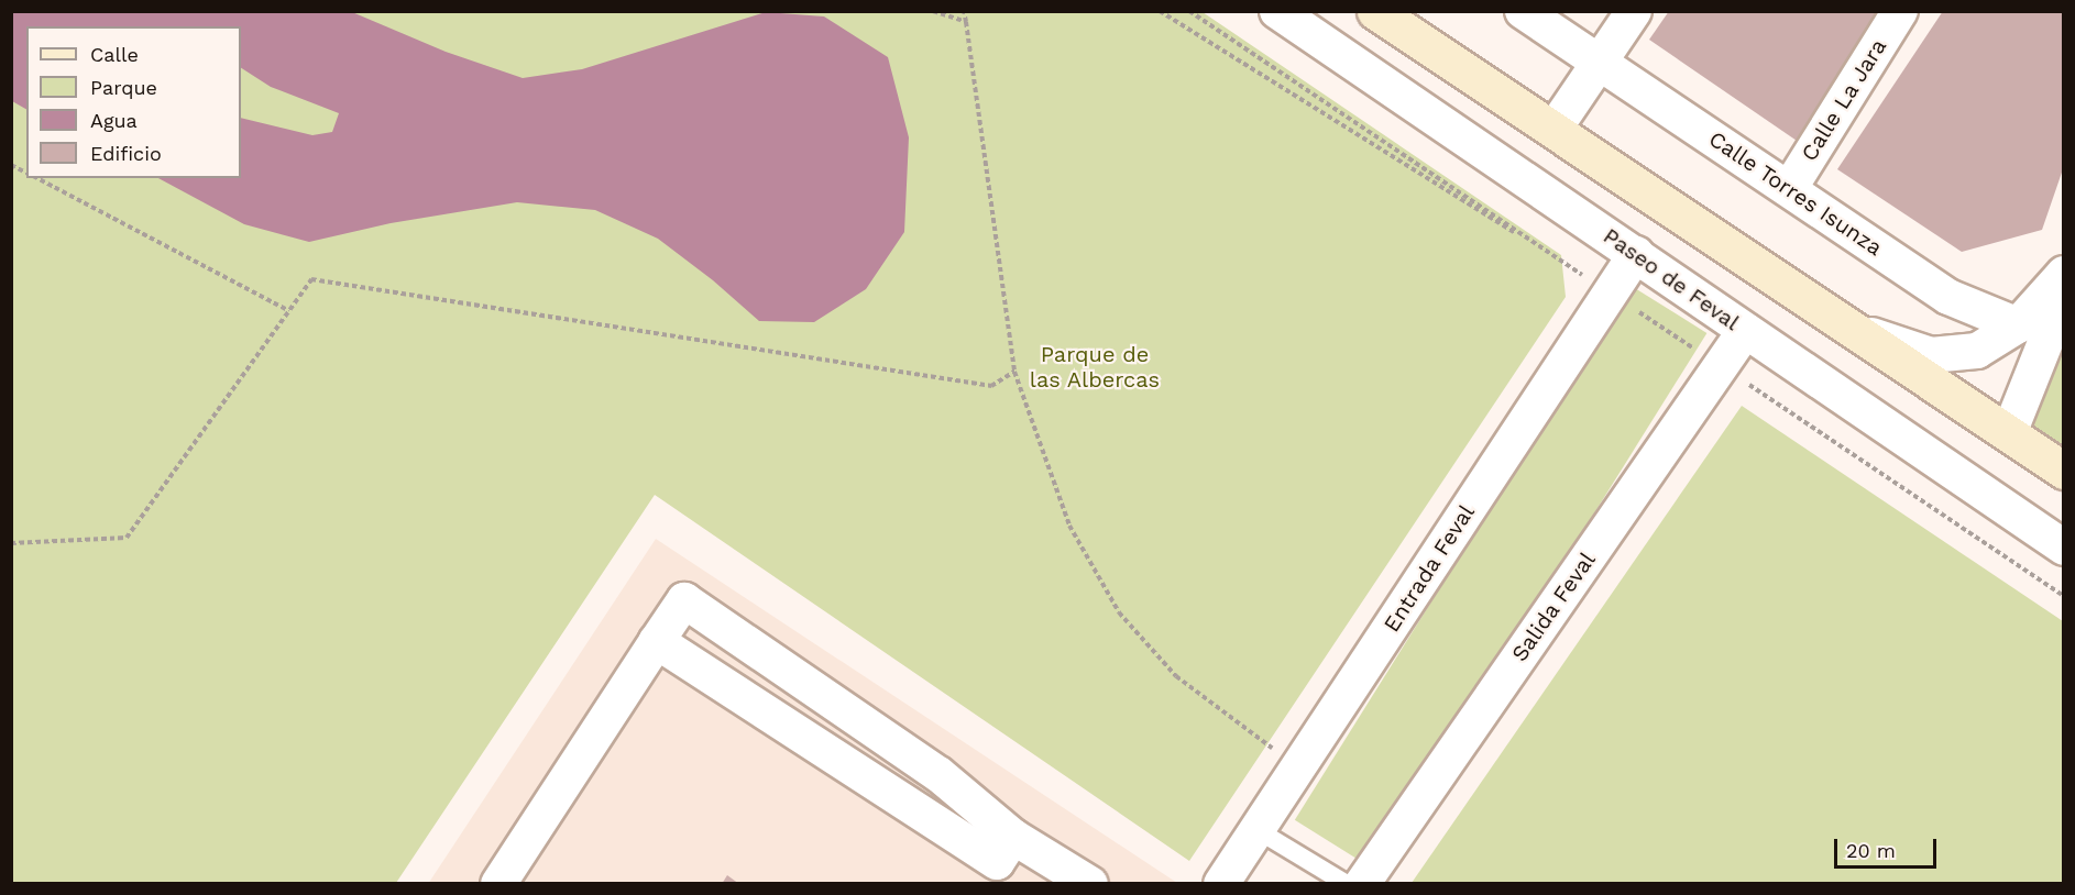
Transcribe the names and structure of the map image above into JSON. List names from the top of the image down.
{
  "streets": {
    "street": [
      "Calle La Jara",
      "Calle Torres Isunza",
      "Paseo de Feval",
      "Entrada Feval",
      "Salida Feval"
    ]
  },
  "crossings": [
    ["Calle La Jara", "Calle Torres Isunza"],
    ["Paseo de Feval", "Entrada Feval"],
    ["Paseo de Feval", "Salida Feval"]
  ],
  "parks": ["Parque de las Albercas"],
  "legend": [
    "Calle",
    "Parque",
    "Agua",
    "Edificio"
  ],
  "scale_bar": "20 m"
}
